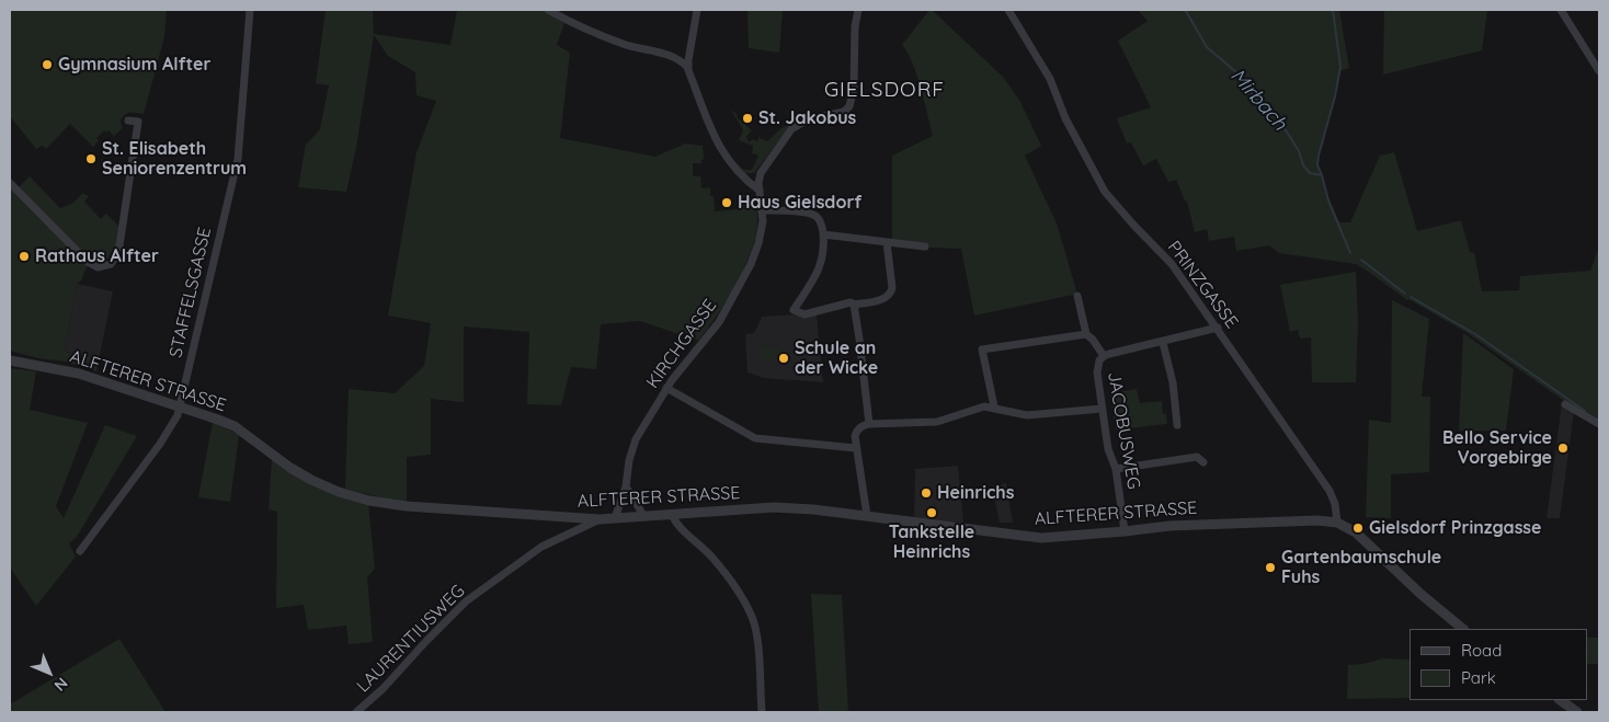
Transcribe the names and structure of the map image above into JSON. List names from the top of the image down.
{
  "streets": {
    "street": [
      "PRINZGASSE",
      "STAFFELSGASSE",
      "KIRCHGASSE",
      "ALFTERER STRASSE",
      "JACOBUSWEG",
      "LAURENTIUSWEG"
    ]
  },
  "crossings": [
    ["PRINZGASSE", "ALFTERER STRASSE"],
    ["PRINZGASSE", "JACOBUSWEG"],
    ["STAFFELSGASSE", "ALFTERER STRASSE"],
    ["KIRCHGASSE", "ALFTERER STRASSE"],
    ["ALFTERER STRASSE", "JACOBUSWEG"],
    ["ALFTERER STRASSE", "LAURENTIUSWEG"]
  ],
  "districts": ["GIELSDORF"],
  "water": ["Mirbach"],
  "places": [
    "Gymnasium Alfter",
    "St. Jakobus",
    "St. Elisabeth Seniorenzentrum",
    "Haus Gielsdorf",
    "Rathaus Alfter",
    "Schule an der Wicke",
    "Bello Service Vorgebirge",
    "Heinrichs",
    "Tankstelle Heinrichs",
    "Gielsdorf Prinzgasse",
    "Gartenbaumschule Fuhs"
  ],
  "legend": ["Road", "Park"],
  "north": "bottom right"
}
